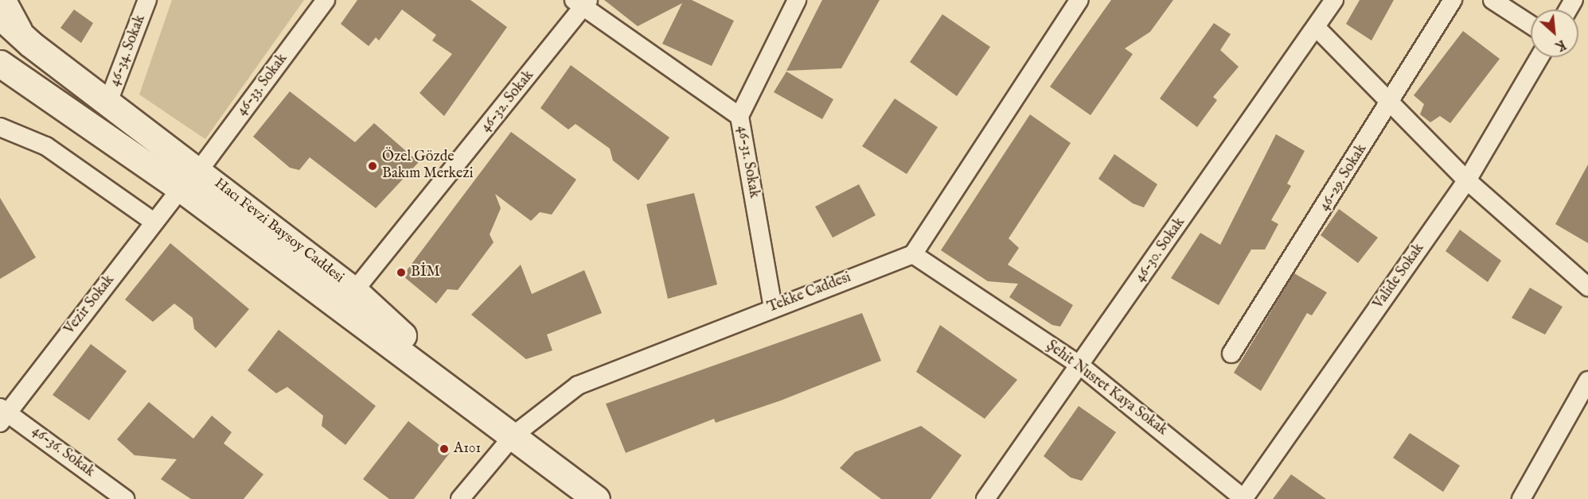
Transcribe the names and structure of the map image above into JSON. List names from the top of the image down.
{
  "streets": {
    "street": [
      "46-34. Sokak",
      "46-33. Sokak",
      "46-32. Sokak",
      "46-31. Sokak",
      "46-29. Sokak",
      "Hacı Fevzi Baysoy Caddesi",
      "46-30. Sokak",
      "Valide Sokak",
      "Tekke Caddesi",
      "Vezir Sokak",
      "Şehit Nusret Kaya Sokak",
      "46-36. Sokak"
    ]
  },
  "crossings": [
    ["46-34. Sokak", "Hacı Fevzi Baysoy Caddesi"],
    ["46-33. Sokak", "Hacı Fevzi Baysoy Caddesi"],
    ["46-32. Sokak", "Hacı Fevzi Baysoy Caddesi"],
    ["46-31. Sokak", "Tekke Caddesi"],
    ["Hacı Fevzi Baysoy Caddesi", "Tekke Caddesi"],
    ["Hacı Fevzi Baysoy Caddesi", "Vezir Sokak"],
    ["46-30. Sokak", "Şehit Nusret Kaya Sokak"],
    ["Valide Sokak", "Şehit Nusret Kaya Sokak"],
    ["Tekke Caddesi", "Şehit Nusret Kaya Sokak"],
    ["Vezir Sokak", "46-36. Sokak"]
  ],
  "places": ["Özel Gözde Bakım Merkezi", "BİM", "A101"],
  "north": "bottom right"
}
